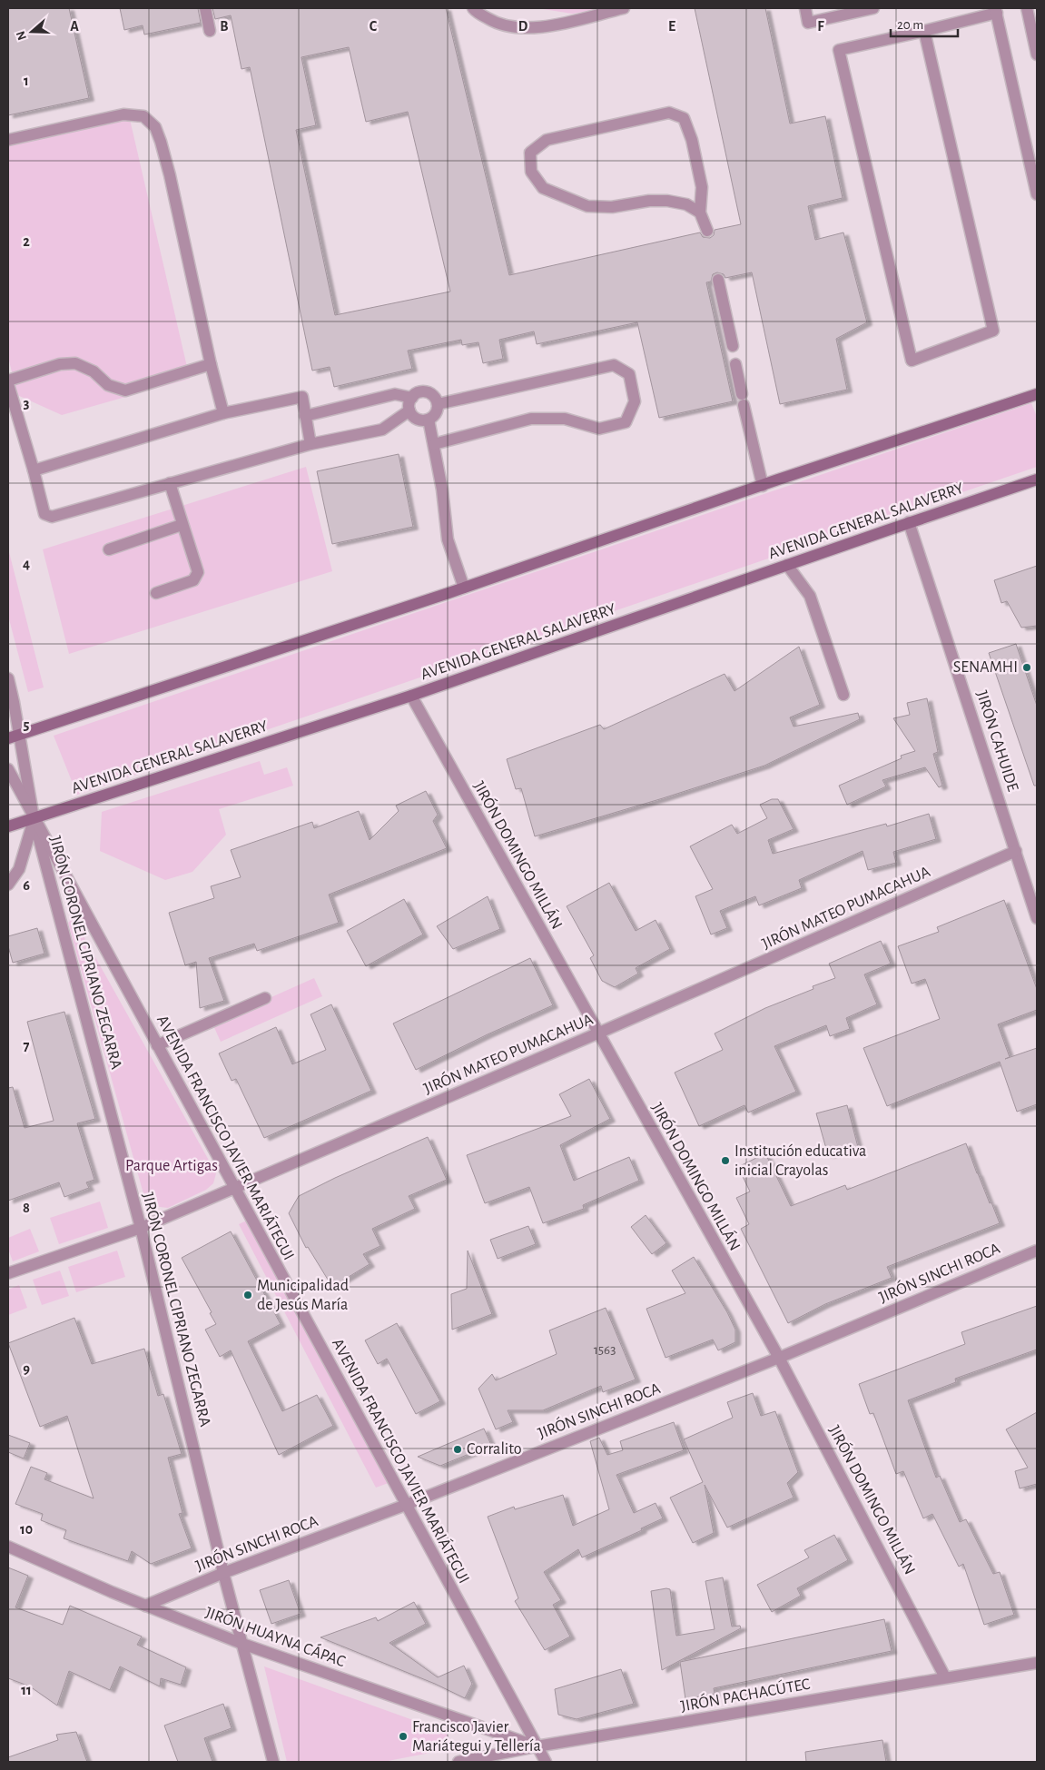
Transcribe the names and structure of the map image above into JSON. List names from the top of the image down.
{
  "streets": {
    "main road": ["AVENIDA GENERAL SALAVERRY"],
    "street": [
      "JIRÓN CAHUIDE",
      "JIRÓN DOMINGO MILLÁN",
      "JIRÓN MATEO PUMACAHUA",
      "JIRÓN CORONEL CIPRIANO ZEGARRA",
      "AVENIDA FRANCISCO JAVIER MARIÁTEGUI",
      "JIRÓN SINCHI ROCA",
      "JIRÓN HUAYNA CÁPAC",
      "JIRÓN PACHACÚTEC"
    ]
  },
  "crossings": [
    ["AVENIDA GENERAL SALAVERRY", "JIRÓN CAHUIDE"],
    ["AVENIDA GENERAL SALAVERRY", "JIRÓN DOMINGO MILLÁN"],
    ["AVENIDA GENERAL SALAVERRY", "JIRÓN CORONEL CIPRIANO ZEGARRA"],
    ["AVENIDA GENERAL SALAVERRY", "AVENIDA FRANCISCO JAVIER MARIÁTEGUI"],
    ["JIRÓN CAHUIDE", "JIRÓN MATEO PUMACAHUA"],
    ["JIRÓN DOMINGO MILLÁN", "JIRÓN MATEO PUMACAHUA"],
    ["JIRÓN DOMINGO MILLÁN", "JIRÓN SINCHI ROCA"],
    ["JIRÓN DOMINGO MILLÁN", "JIRÓN PACHACÚTEC"],
    ["JIRÓN MATEO PUMACAHUA", "JIRÓN CORONEL CIPRIANO ZEGARRA"],
    ["JIRÓN MATEO PUMACAHUA", "AVENIDA FRANCISCO JAVIER MARIÁTEGUI"],
    ["JIRÓN CORONEL CIPRIANO ZEGARRA", "AVENIDA FRANCISCO JAVIER MARIÁTEGUI"],
    ["JIRÓN CORONEL CIPRIANO ZEGARRA", "JIRÓN SINCHI ROCA"],
    ["JIRÓN CORONEL CIPRIANO ZEGARRA", "JIRÓN HUAYNA CÁPAC"],
    ["AVENIDA FRANCISCO JAVIER MARIÁTEGUI", "JIRÓN SINCHI ROCA"],
    ["AVENIDA FRANCISCO JAVIER MARIÁTEGUI", "JIRÓN HUAYNA CÁPAC"],
    ["AVENIDA FRANCISCO JAVIER MARIÁTEGUI", "JIRÓN PACHACÚTEC"],
    ["JIRÓN SINCHI ROCA", "JIRÓN HUAYNA CÁPAC"],
    ["JIRÓN HUAYNA CÁPAC", "JIRÓN PACHACÚTEC"]
  ],
  "parks": ["Parque Artigas"],
  "places": [
    "SENAMHI",
    "Institución educativa inicial Crayolas",
    "Municipalidad de Jesús María",
    "Corralito",
    "Francisco Javier Mariátegui y Tellería"
  ],
  "house_numbers": ["1563"],
  "scale_bar": "20 m",
  "north": "left",
  "grid": {
    "columns": [
      "A",
      "B",
      "C",
      "D",
      "E",
      "F"
    ],
    "rows": [
      "1",
      "2",
      "3",
      "4",
      "5",
      "6",
      "7",
      "8",
      "9",
      "10",
      "11"
    ]
  }
}
